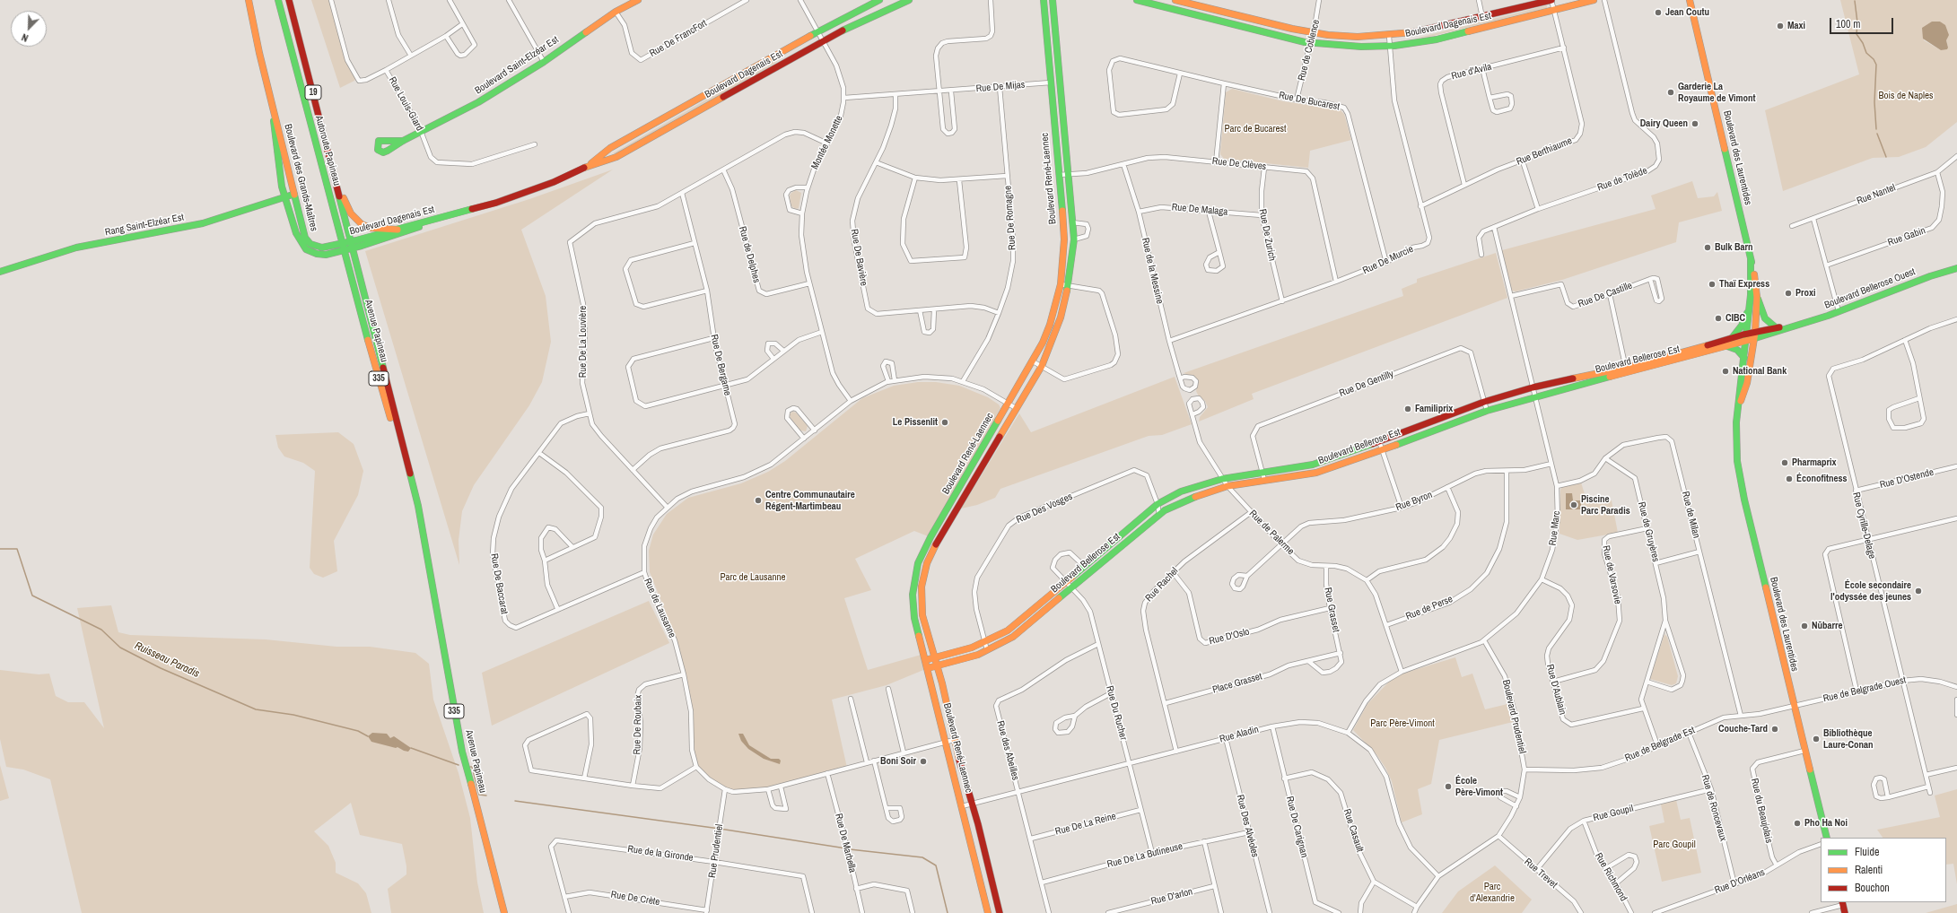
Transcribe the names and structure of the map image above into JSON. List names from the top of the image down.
{
  "streets": {
    "main road": [
      "Boulevard Dagenais Est",
      "Boulevard Saint-Elzéar Est",
      "19",
      "Autoroute Papineau",
      "Boulevard des Laurentides",
      "Boulevard des Grands-Maîtres",
      "Boulevard René-Laennec",
      "Rang Saint-Elzéar Est",
      "Boulevard Bellerose Ouest",
      "Avenue Papineau",
      "Boulevard Bellerose Est",
      "335"
    ],
    "street": [
      "Rue De FrancFort",
      "Rue de Coblence",
      "Rue d'Avila",
      "Rue De Mijas",
      "Rue De Bucarest",
      "Rue Louis-Giard",
      "Montée Monette",
      "Rue Berthiaume",
      "Rue De Clèves",
      "Rue de Tolède",
      "Rue Nantel",
      "Rue De Malaga",
      "Rue De Romagne",
      "Rue De Zurich",
      "Rue Gabin",
      "Rue de Delphes",
      "Rue De Bavière",
      "Rue De Murcie",
      "Rue de la Messine",
      "Rue De Castille",
      "Rue De La Louvière",
      "Rue De Bergame",
      "Rue De Gentilly",
      "Rue D'Ostende",
      "Rue Byron",
      "Rue Des Vosges",
      "Rue de Milan",
      "Rue Cyrille-Delage",
      "Rue Marc",
      "Rue de Gruyères",
      "Rue de Palerme",
      "Rue de Varsovie",
      "Rue De Baccarat",
      "Rue Rachel",
      "Rue de Lausanne",
      "Rue de Perse",
      "Rue Grasset",
      "Rue D'Oslo",
      "Place Grasset",
      "Rue D'Aublain",
      "Rue de Belgrade Ouest",
      "Rue Du Rucher",
      "Boulevard Prudentiel",
      "Rue De Roubaix",
      "Rue Aladin",
      "Rue de Belgrade Est",
      "Rue des Abeilles",
      "Rue de Roncevaux",
      "Rue du Beaujolais",
      "Rue Goupil",
      "Rue De La Reine",
      "Rue Des Alvéoles",
      "Rue De Carignan",
      "Rue Casault",
      "Rue De Marbella",
      "Rue Prudentiel",
      "Rue de la Gironde",
      "Rue De La Butineuse",
      "Rue Trevet",
      "Rue Richmond",
      "Rue D'Orléans",
      "Rue D'arlon",
      "Rue De Crète"
    ]
  },
  "crossings": [
    ["Boulevard Dagenais Est", "Rue de Coblence"],
    ["Boulevard Dagenais Est", "Montée Monette"],
    ["Boulevard Dagenais Est", "Autoroute Papineau"],
    ["Boulevard Dagenais Est", "Rue Berthiaume"],
    ["Boulevard Dagenais Est", "Boulevard des Grands-Maîtres"],
    ["Boulevard Dagenais Est", "Rue De Murcie"],
    ["Boulevard Dagenais Est", "Avenue Papineau"],
    ["Rue De FrancFort", "Boulevard Saint-Elzéar Est"],
    ["Rue de Coblence", "Rue De Bucarest"],
    ["Boulevard Saint-Elzéar Est", "Rue Louis-Giard"],
    ["Rue d'Avila", "Rue Berthiaume"],
    ["Rue De Mijas", "Montée Monette"],
    ["Rue De Mijas", "Boulevard René-Laennec"],
    ["Rue De Mijas", "Rue De Romagne"],
    ["Rue De Mijas", "Rue De Bavière"],
    ["Rue De Bucarest", "Rue De Murcie"],
    ["Montée Monette", "Rue de Delphes"],
    ["Montée Monette", "Rue De La Louvière"],
    ["Montée Monette", "Rue de Lausanne"],
    ["Autoroute Papineau", "Boulevard des Grands-Maîtres"],
    ["Autoroute Papineau", "Avenue Papineau"],
    ["Rue Berthiaume", "Rue De Murcie"],
    ["Boulevard des Laurentides", "Boulevard Bellerose Ouest"],
    ["Boulevard des Laurentides", "Boulevard Bellerose Est"],
    ["Boulevard des Laurentides", "Rue de Belgrade Ouest"],
    ["Boulevard des Laurentides", "Rue de Belgrade Est"],
    ["Boulevard des Laurentides", "Rue du Beaujolais"],
    ["Rue De Clèves", "Boulevard René-Laennec"],
    ["Rue De Clèves", "Rue De Zurich"],
    ["Rue De Clèves", "Rue De Murcie"],
    ["Rue De Clèves", "Rue de la Messine"],
    ["Boulevard des Grands-Maîtres", "Rang Saint-Elzéar Est"],
    ["Boulevard des Grands-Maîtres", "Avenue Papineau"],
    ["Boulevard René-Laennec", "Boulevard Bellerose Est"],
    ["Boulevard René-Laennec", "Rue de Lausanne"],
    ["Boulevard René-Laennec", "Rue Aladin"],
    ["Rue de Tolède", "Rue Marc"],
    ["Rue Nantel", "Rue Gabin"],
    ["Rue De Malaga", "Rue De Zurich"],
    ["Rue De Malaga", "Rue de la Messine"],
    ["Rue De Romagne", "Rue De Bavière"],
    ["Rue De Romagne", "Rue de Lausanne"],
    ["Rue De Zurich", "Rue De Murcie"],
    ["Rue de Delphes", "Rue De La Louvière"],
    ["Rue De Murcie", "Rue de la Messine"],
    ["Boulevard Bellerose Ouest", "Boulevard Bellerose Est"],
    ["Rue De Castille", "Rue Marc"],
    ["Rue De La Louvière", "Rue De Bergame"],
    ["Rue De La Louvière", "Rue De Baccarat"],
    ["Rue De La Louvière", "Rue de Lausanne"],
    ["Boulevard Bellerose Est", "Rue De Gentilly"],
    ["Boulevard Bellerose Est", "Rue Des Vosges"],
    ["Boulevard Bellerose Est", "Rue Marc"],
    ["Boulevard Bellerose Est", "Rue de Palerme"],
    ["Boulevard Bellerose Est", "Rue Du Rucher"],
    ["Rue D'Ostende", "Rue Cyrille-Delage"],
    ["Rue Byron", "Rue Marc"],
    ["Rue Byron", "Rue de Palerme"],
    ["Rue Byron", "Rue de Perse"],
    ["Rue de Milan", "Rue Marc"],
    ["Rue de Milan", "Rue de Gruyères"],
    ["Rue de Milan", "Rue de Belgrade Est"],
    ["Rue Cyrille-Delage", "Rue de Belgrade Ouest"],
    ["Rue Marc", "Rue de Palerme"],
    ["Rue Marc", "Rue D'Aublain"],
    ["Rue Marc", "Boulevard Prudentiel"],
    ["Rue Marc", "Rue Aladin"],
    ["Rue de Gruyères", "Rue de Varsovie"],
    ["Rue de Gruyères", "Rue D'Aublain"],
    ["Rue de Gruyères", "Rue de Belgrade Est"],
    ["Rue de Palerme", "Rue Rachel"],
    ["Rue de Palerme", "Rue de Perse"],
    ["Rue de Palerme", "Rue Grasset"],
    ["Rue de Varsovie", "Rue D'Aublain"],
    ["Rue De Baccarat", "Rue de Lausanne"],
    ["Rue Rachel", "Rue D'Oslo"],
    ["Rue Rachel", "Place Grasset"],
    ["Rue Rachel", "Rue Aladin"],
    ["Rue de Lausanne", "Rue De Roubaix"],
    ["Rue Grasset", "Rue D'Oslo"],
    ["Rue Grasset", "Place Grasset"],
    ["Rue de Belgrade Ouest", "Rue de Belgrade Est"],
    ["Rue Du Rucher", "Rue Aladin"],
    ["Rue Du Rucher", "Rue des Abeilles"],
    ["Rue Du Rucher", "Rue De La Reine"],
    ["Rue Du Rucher", "Rue De La Butineuse"],
    ["Boulevard Prudentiel", "Rue Aladin"],
    ["Boulevard Prudentiel", "Rue de Belgrade Est"],
    ["Boulevard Prudentiel", "Rue Trevet"],
    ["Rue Aladin", "Rue des Abeilles"],
    ["Rue Aladin", "Rue Des Alvéoles"],
    ["Rue Aladin", "Rue De Carignan"],
    ["Rue de Belgrade Est", "Rue de Roncevaux"],
    ["Rue des Abeilles", "Rue De La Reine"],
    ["Rue des Abeilles", "Rue De La Butineuse"],
    ["Rue de Roncevaux", "Rue Goupil"],
    ["Rue de Roncevaux", "Rue D'Orléans"],
    ["Rue du Beaujolais", "Rue D'Orléans"],
    ["Rue Goupil", "Rue Trevet"],
    ["Rue Goupil", "Rue Richmond"],
    ["Rue Des Alvéoles", "Rue De La Butineuse"],
    ["Rue De Carignan", "Rue Casault"],
    ["Rue Prudentiel", "Rue de la Gironde"],
    ["Rue Prudentiel", "Rue De Crète"],
    ["Rue de la Gironde", "Rue De Crète"]
  ],
  "water": ["Ruisseau Paradis"],
  "parks": [
    "Bois de Naples",
    "Parc de Bucarest",
    "Parc de Lausanne",
    "Parc Père-Vimont",
    "Parc Goupil",
    "Parc d'Alexandrie"
  ],
  "places": [
    "Jean Coutu",
    "Maxi",
    "Garderie La Royaume de Vimont",
    "Dairy Queen",
    "Bulk Barn",
    "Thaï Express",
    "Proxi",
    "CIBC",
    "National Bank",
    "Familiprix",
    "Le Pissenlit",
    "Pharmaprix",
    "Éconofitness",
    "Centre Communautaire Régent-Martimbeau",
    "Piscine Parc Paradis",
    "École secondaire l'odyssée des jeunes",
    "Nūbarre",
    "Couche-Tard",
    "Bibliothèque Laure-Conan",
    "Boni Soir",
    "École Père-Vimont",
    "Pho Ha Noi"
  ],
  "legend": ["Fluide", "Ralenti", "Bouchon"],
  "scale_bar": "100 m",
  "north": "bottom left"
}
